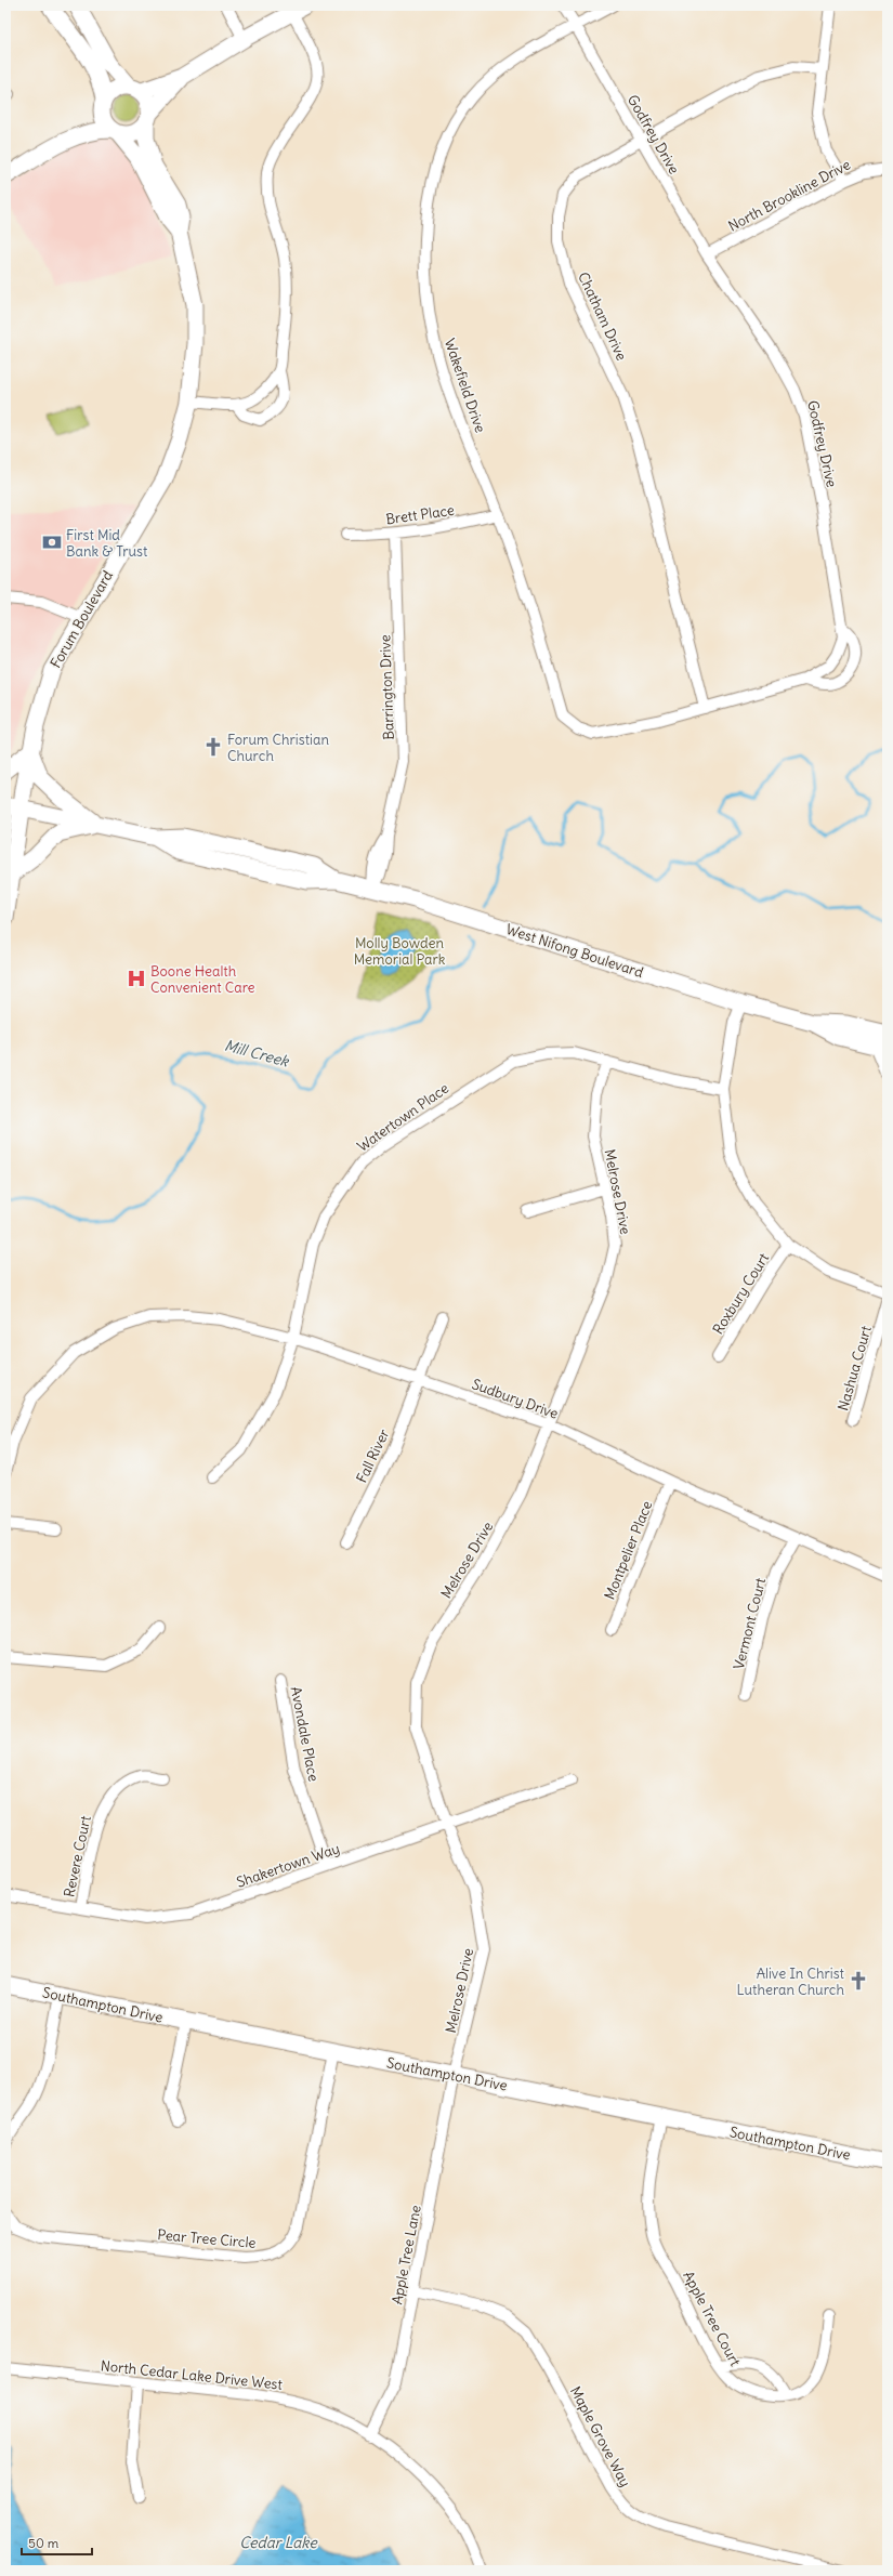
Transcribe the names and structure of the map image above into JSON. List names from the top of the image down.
{
  "streets": {
    "street": [
      "Godfrey Drive",
      "North Brookline Drive",
      "Chatham Drive",
      "Wakefield Drive",
      "Brett Place",
      "Forum Boulevard",
      "Barrington Drive",
      "West Nifong Boulevard",
      "Watertown Place",
      "Melrose Drive",
      "Roxbury Court",
      "Nashua Court",
      "Sudbury Drive",
      "Fall River",
      "Montpelier Place",
      "Vermont Court",
      "Avondale Place",
      "Revere Court",
      "Shakertown Way",
      "Southampton Drive",
      "Pear Tree Circle",
      "Apple Tree Lane",
      "Apple Tree Court",
      "North Cedar Lake Drive West",
      "Maple Grove Way"
    ]
  },
  "crossings": [
    ["Godfrey Drive", "North Brookline Drive"],
    ["Godfrey Drive", "Chatham Drive"],
    ["Godfrey Drive", "Wakefield Drive"],
    ["Wakefield Drive", "Brett Place"],
    ["Brett Place", "Barrington Drive"],
    ["Forum Boulevard", "West Nifong Boulevard"],
    ["Barrington Drive", "West Nifong Boulevard"],
    ["Watertown Place", "Melrose Drive"],
    ["Watertown Place", "Sudbury Drive"],
    ["Melrose Drive", "Sudbury Drive"],
    ["Melrose Drive", "Shakertown Way"],
    ["Melrose Drive", "Southampton Drive"],
    ["Melrose Drive", "Apple Tree Lane"],
    ["Sudbury Drive", "Fall River"],
    ["Sudbury Drive", "Montpelier Place"],
    ["Sudbury Drive", "Vermont Court"],
    ["Avondale Place", "Shakertown Way"],
    ["Revere Court", "Shakertown Way"],
    ["Southampton Drive", "Pear Tree Circle"],
    ["Southampton Drive", "Apple Tree Lane"],
    ["Southampton Drive", "Apple Tree Court"],
    ["Apple Tree Lane", "North Cedar Lake Drive West"],
    ["Apple Tree Lane", "Maple Grove Way"]
  ],
  "water": ["Mill Creek", "Cedar Lake"],
  "parks": ["Molly Bowden Memorial Park"],
  "places": {
    "bank": ["First Mid Bank & Trust"],
    "church": ["Forum Christian Church", "Alive In Christ Lutheran Church"],
    "hospital": ["Boone Health Convenient Care"]
  },
  "scale_bar": "50 m"
}
